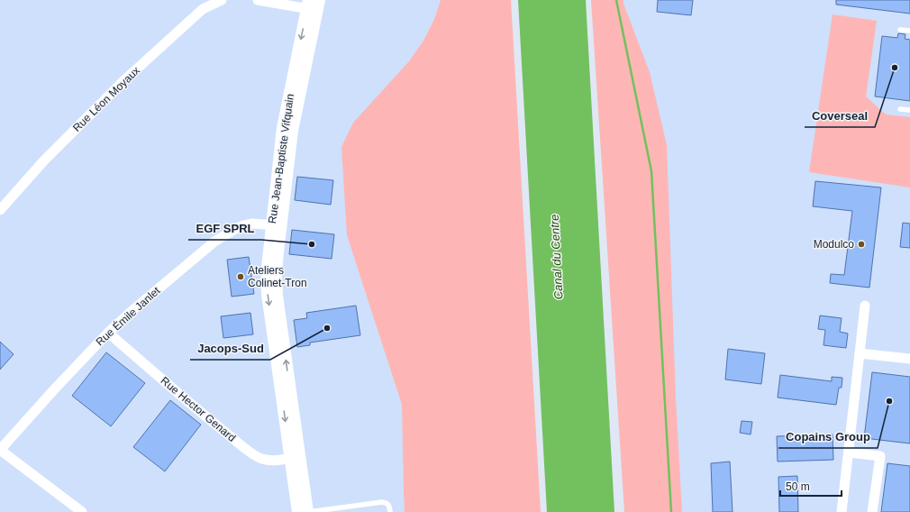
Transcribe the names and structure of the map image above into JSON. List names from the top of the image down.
{
  "streets": {
    "street": [
      "Rue Léon Moyaux",
      "Rue Jean-Baptiste Vifquain",
      "Rue Émile Janlet",
      "Rue Hector Genard"
    ]
  },
  "crossings": [
    ["Rue Jean-Baptiste Vifquain", "Rue Émile Janlet"],
    ["Rue Jean-Baptiste Vifquain", "Rue Hector Genard"],
    ["Rue Émile Janlet", "Rue Hector Genard"]
  ],
  "water": ["Canal du Centre"],
  "places": [
    "Coverseal",
    "EGF SPRL",
    "Modulco",
    "Ateliers Colinet-Tron",
    "Jacops-Sud",
    "Copains Group"
  ],
  "scale_bar": "50 m"
}
